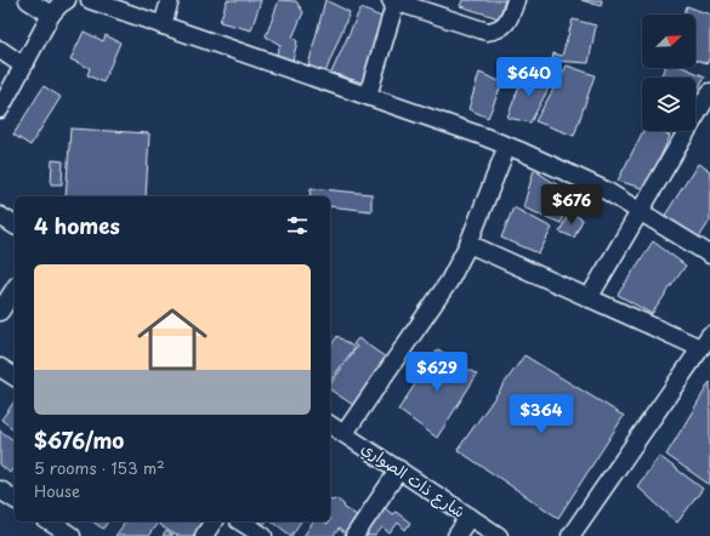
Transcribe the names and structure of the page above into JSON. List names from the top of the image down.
{
  "streets": {
    "street": ["شارع ذات الصواري"]
  },
  "north": "top right",
  "page": {
    "price": [
      "$640",
      "$676",
      "$629",
      "$364"
    ],
    "heading": "4 homes",
    "list": [
      {
        "name": "$676/mo",
        "note": "5 rooms · 153 m² · House"
      }
    ]
  }
}
